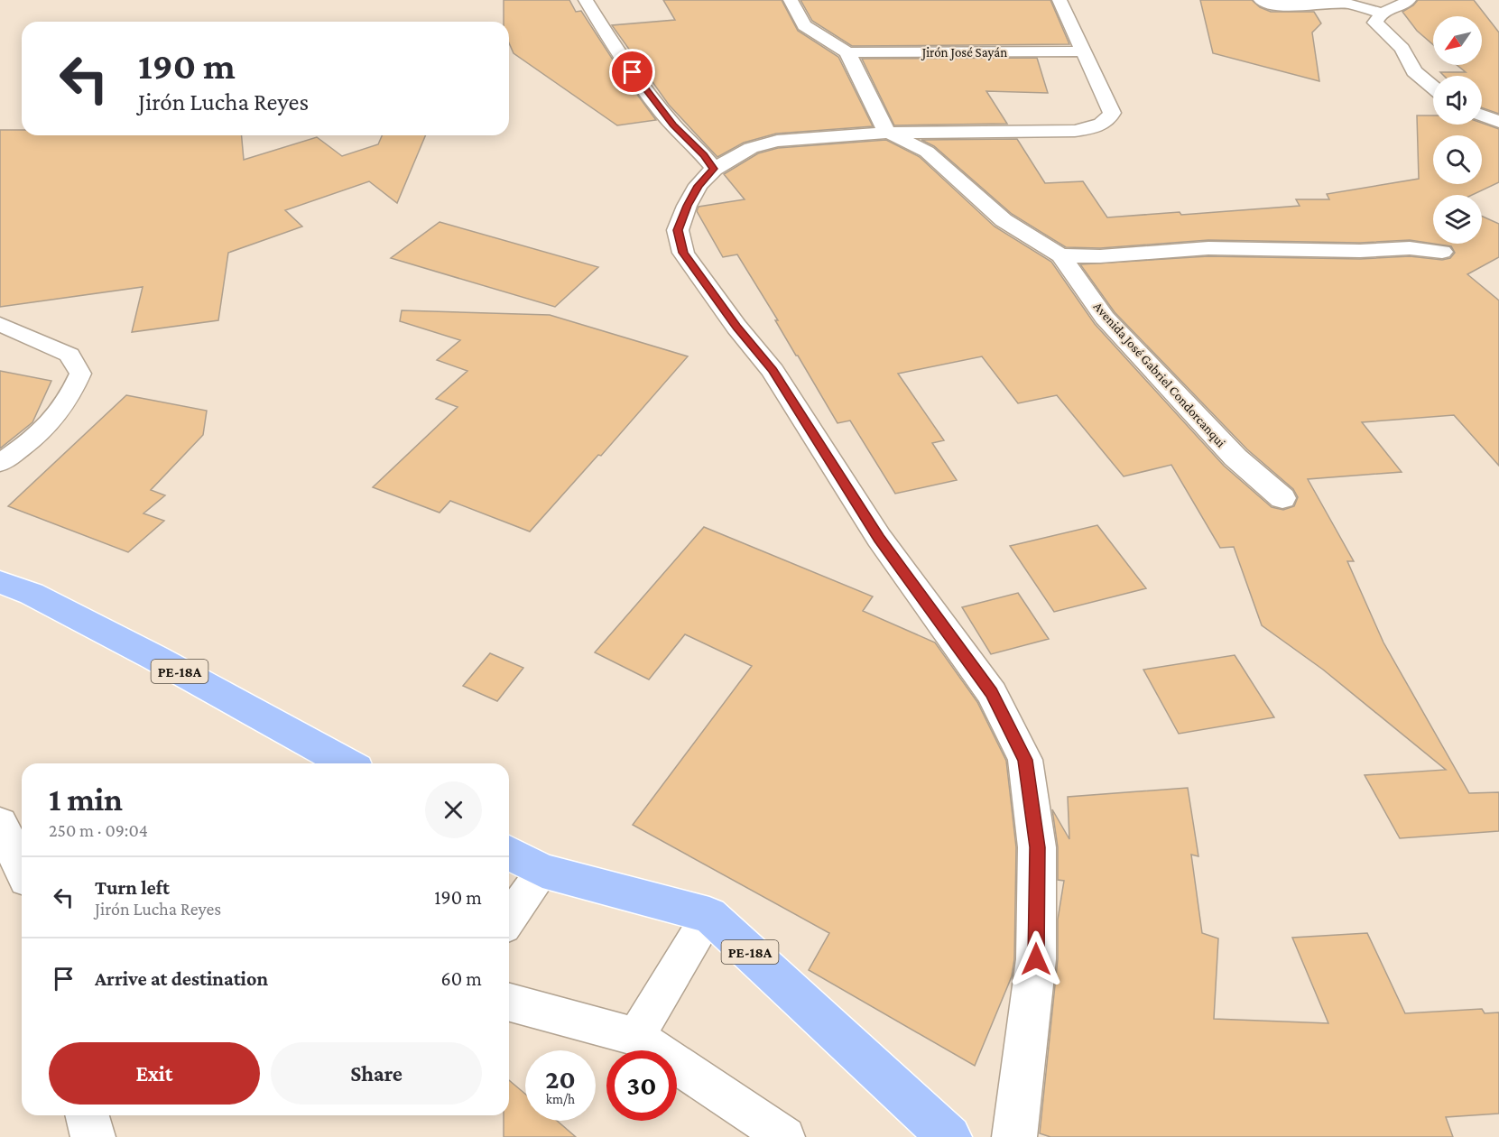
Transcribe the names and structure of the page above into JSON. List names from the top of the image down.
{
  "streets": {
    "highway": ["PE-18A"],
    "street": ["Jirón José Sayán", "Avenida José Gabriel Condorcanqui"]
  },
  "north": "bottom left",
  "page": {
    "turn": ["190 m", "Jirón Lucha Reyes"],
    "heading": ["1 min", "250 m · 09:04"],
    "list": [
      {
        "name": "Turn left",
        "note": "Jirón Lucha Reyes",
        "value": "190 m"
      },
      {
        "name": "Arrive at destination",
        "value": "60 m"
      }
    ],
    "buttons": ["Exit", "Share"],
    "speed": "20 km/h",
    "limit": "30"
  }
}
